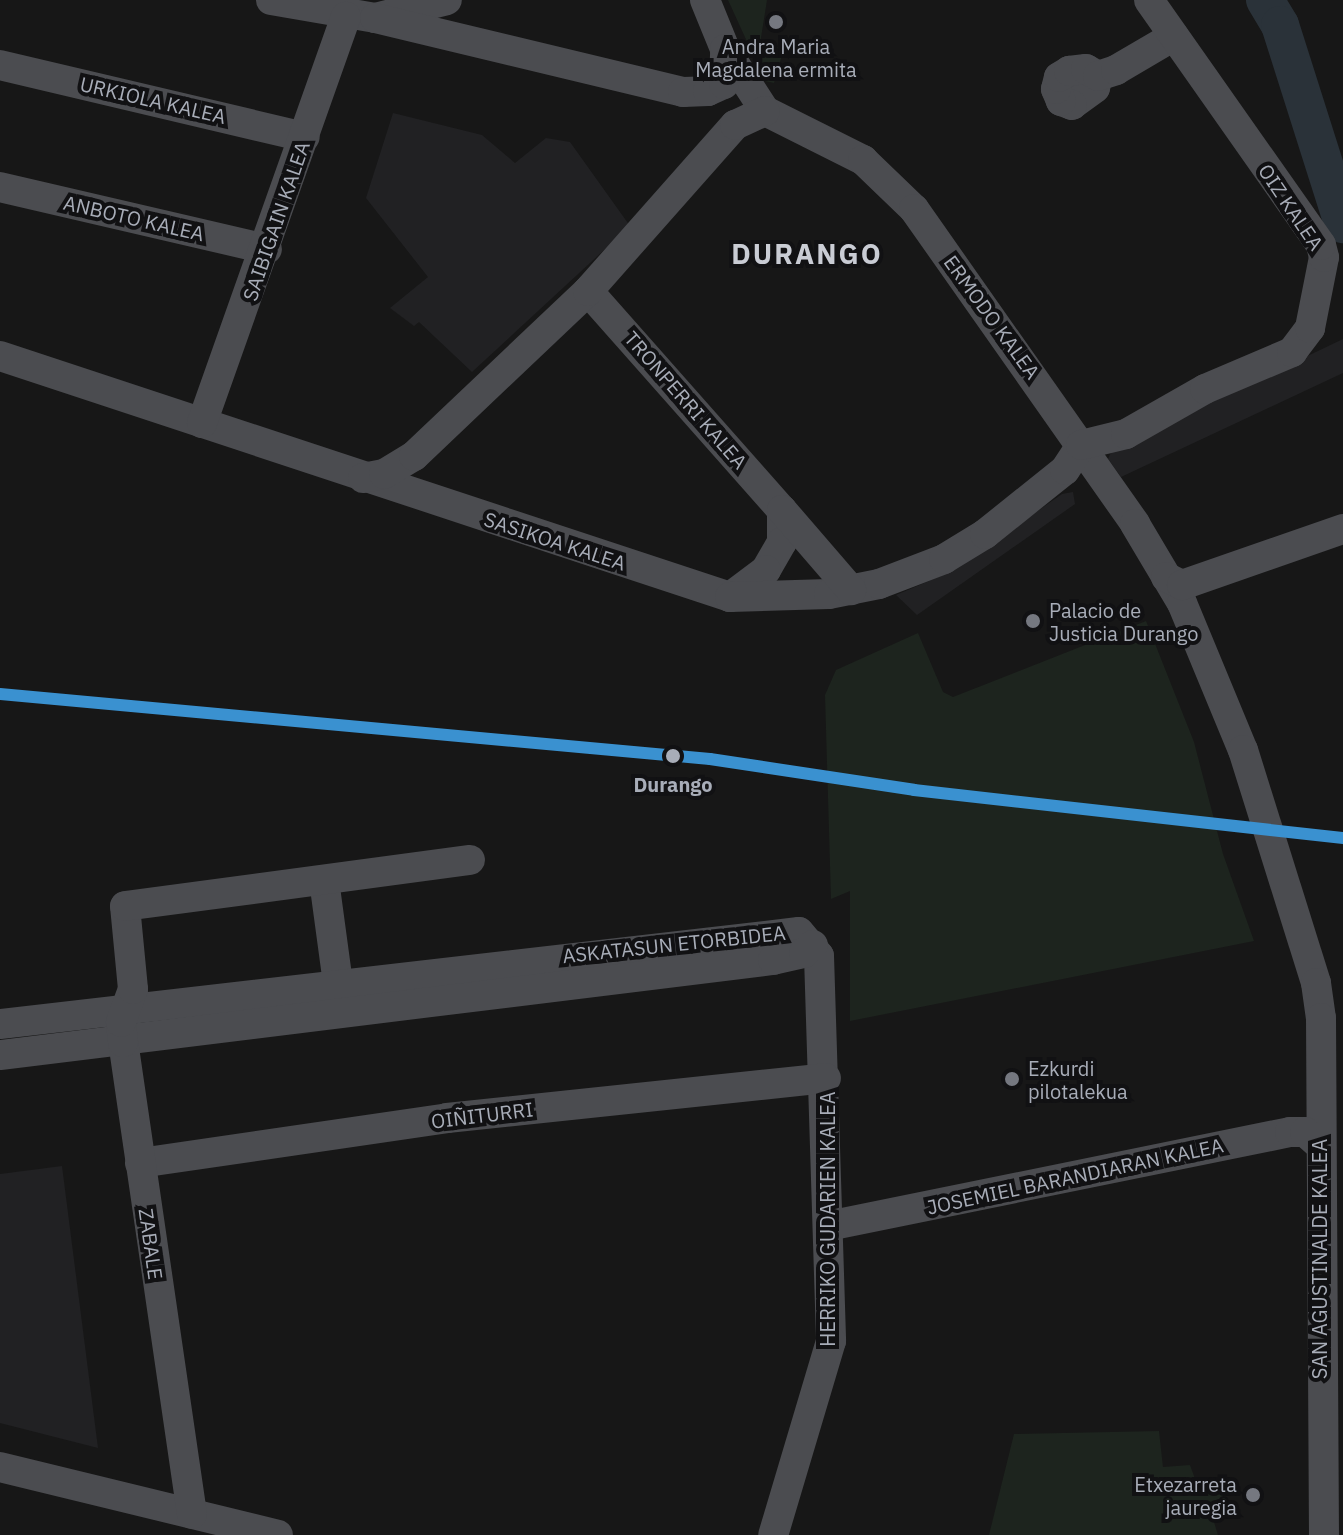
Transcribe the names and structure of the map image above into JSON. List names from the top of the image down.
{
  "streets": {
    "street": [
      "URKIOLA KALEA",
      "OIZ KALEA",
      "ANBOTO KALEA",
      "SAIBIGAIN KALEA",
      "ERMODO KALEA",
      "TRONPERRI KALEA",
      "SASIKOA KALEA",
      "ASKATASUN ETORBIDEA",
      "OIÑITURRI",
      "JOSEMIEL BARANDIARAN KALEA",
      "HERRIKO GUDARIEN KALEA",
      "ZABALE",
      "SAN AGUSTINALDE KALEA"
    ]
  },
  "crossings": [
    ["URKIOLA KALEA", "SAIBIGAIN KALEA"],
    ["OIZ KALEA", "ERMODO KALEA"],
    ["OIZ KALEA", "SASIKOA KALEA"],
    ["ANBOTO KALEA", "SAIBIGAIN KALEA"],
    ["SAIBIGAIN KALEA", "SASIKOA KALEA"],
    ["ERMODO KALEA", "SASIKOA KALEA"],
    ["ERMODO KALEA", "SAN AGUSTINALDE KALEA"],
    ["TRONPERRI KALEA", "SASIKOA KALEA"],
    ["ASKATASUN ETORBIDEA", "HERRIKO GUDARIEN KALEA"],
    ["ASKATASUN ETORBIDEA", "ZABALE"],
    ["OIÑITURRI", "HERRIKO GUDARIEN KALEA"],
    ["OIÑITURRI", "ZABALE"],
    ["JOSEMIEL BARANDIARAN KALEA", "HERRIKO GUDARIEN KALEA"],
    ["JOSEMIEL BARANDIARAN KALEA", "SAN AGUSTINALDE KALEA"]
  ],
  "districts": ["DURANGO"],
  "places": [
    "Andra Maria Magdalena ermita",
    "Palacio de Justicia Durango",
    "Durango",
    "Ezkurdi pilotalekua",
    "Etxezarreta jauregia"
  ]
}
